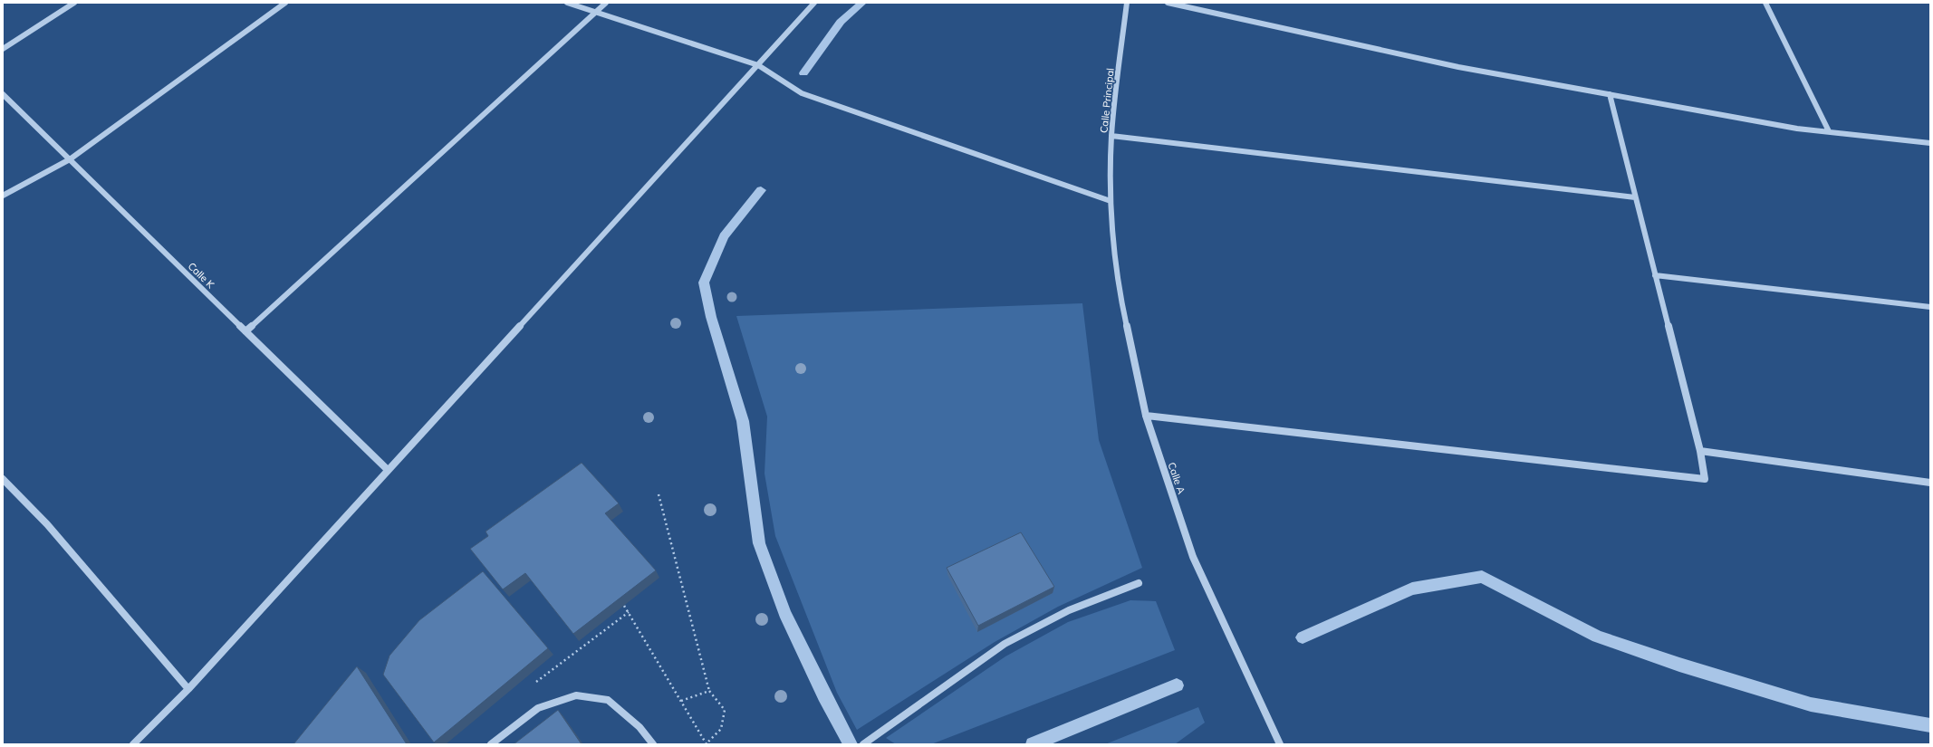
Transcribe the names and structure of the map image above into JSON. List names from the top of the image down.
{
  "streets": {
    "street": ["Calle Principal", "Calle K", "Calle A"]
  },
  "crossings": [
    ["Calle Principal", "Calle A"]
  ]
}
